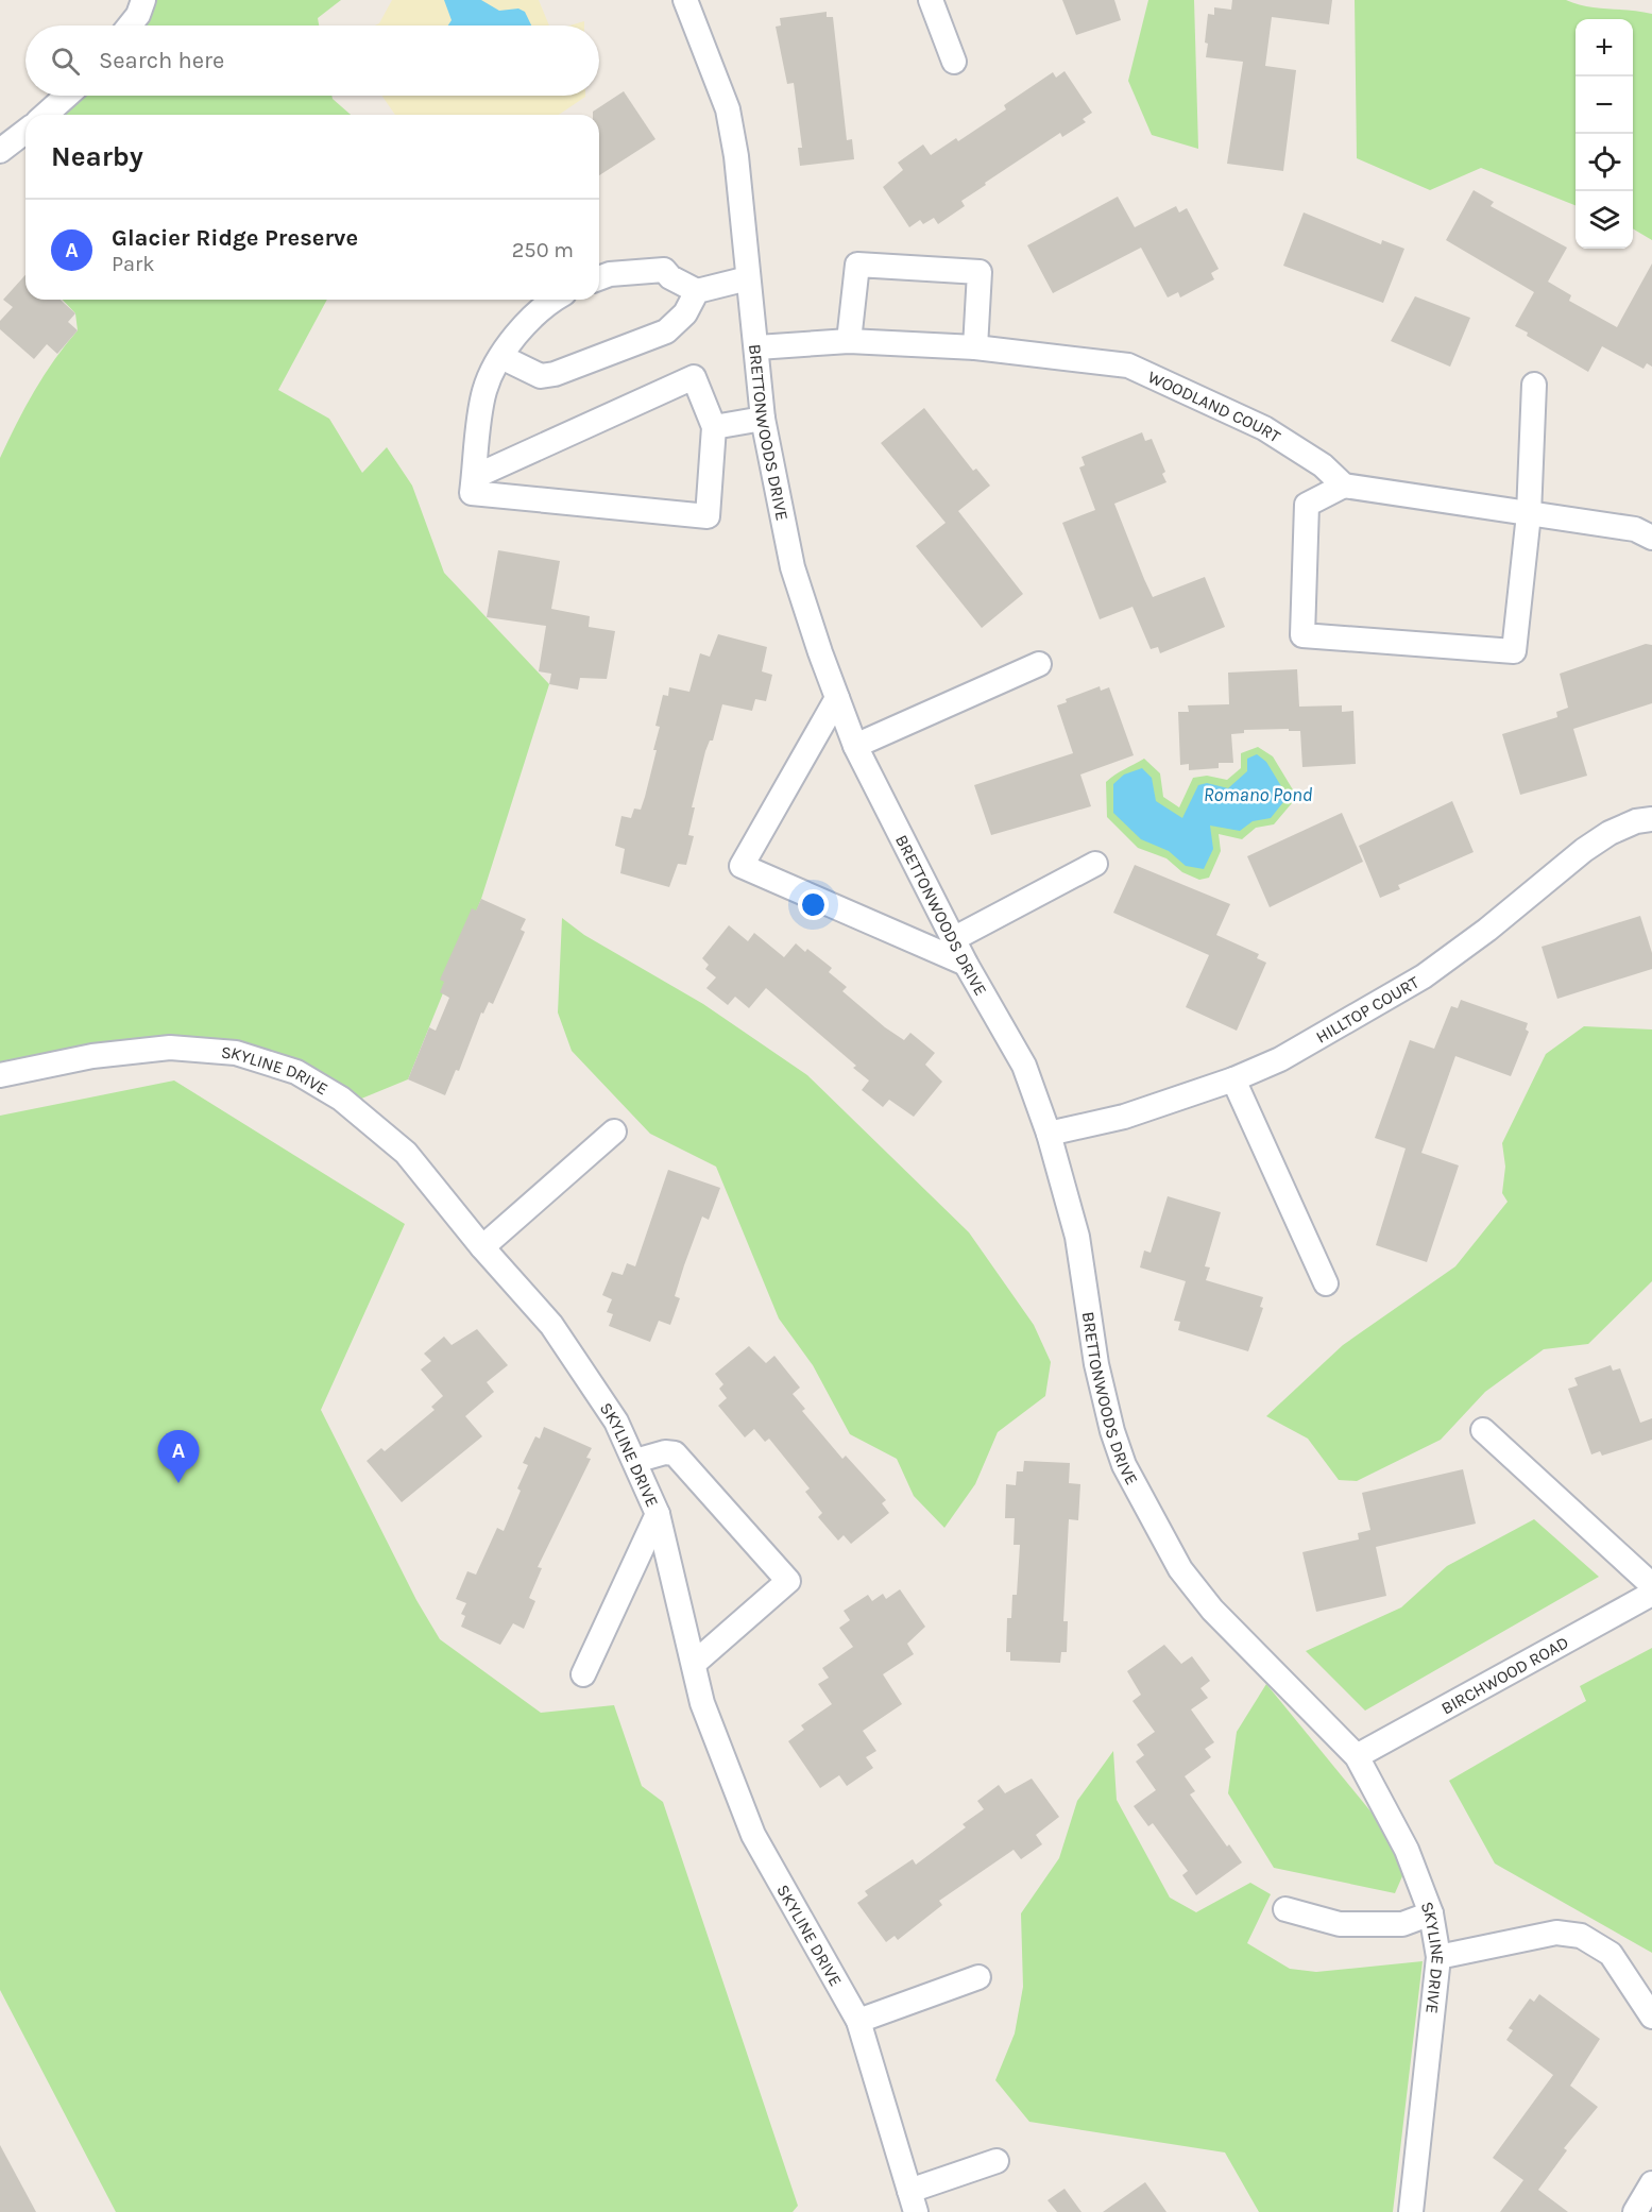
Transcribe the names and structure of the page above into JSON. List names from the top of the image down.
{
  "streets": {
    "street": [
      "WOODLAND COURT",
      "BRETTONWOODS DRIVE",
      "HILLTOP COURT",
      "SKYLINE DRIVE",
      "BIRCHWOOD ROAD"
    ]
  },
  "crossings": [
    ["WOODLAND COURT", "BRETTONWOODS DRIVE"],
    ["BRETTONWOODS DRIVE", "HILLTOP COURT"],
    ["BRETTONWOODS DRIVE", "SKYLINE DRIVE"],
    ["BRETTONWOODS DRIVE", "BIRCHWOOD ROAD"],
    ["SKYLINE DRIVE", "BIRCHWOOD ROAD"]
  ],
  "water": ["Romano Pond"],
  "page": {
    "map_buttons": ["+", "−"],
    "search": "Search here",
    "heading": "Nearby",
    "list": [
      {
        "mark": "A",
        "name": "Glacier Ridge Preserve",
        "note": "Park",
        "value": "250 m"
      }
    ],
    "pins": "A"
  }
}
